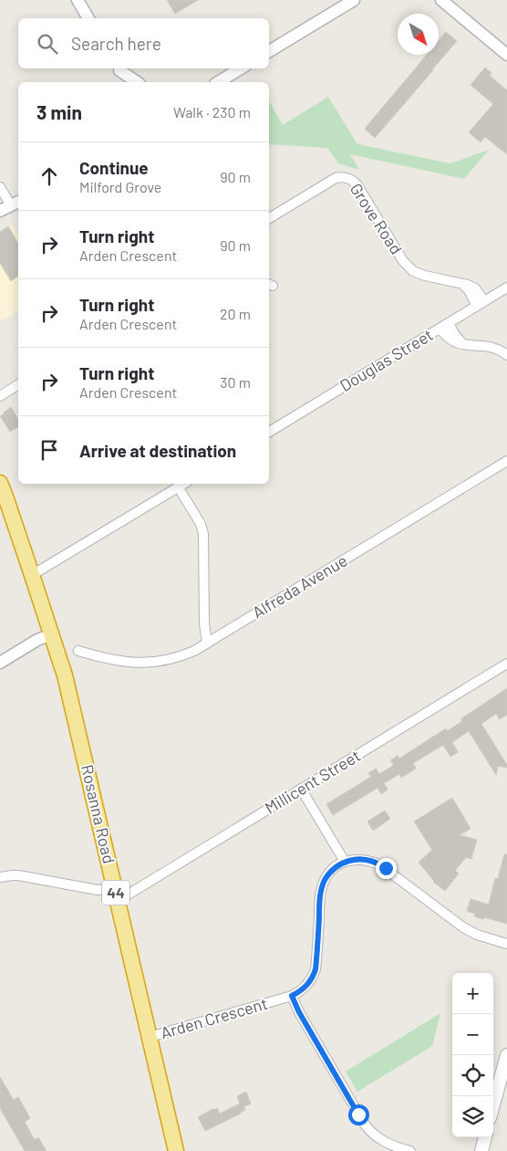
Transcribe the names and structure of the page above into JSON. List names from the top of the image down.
{
  "streets": {
    "highway": ["Rosanna Road", "44"],
    "street": [
      "Grove Road",
      "Douglas Street",
      "Alfreda Avenue",
      "Millicent Street",
      "Arden Crescent"
    ]
  },
  "crossings": [
    ["Grove Road", "Douglas Street"],
    ["Millicent Street", "Rosanna Road"],
    ["Rosanna Road", "Arden Crescent"]
  ],
  "north": "bottom right",
  "page": {
    "search": "Search here",
    "heading": ["3 min", "Walk · 230 m"],
    "list": [
      ["Continue", "Milford Grove", "90 m"],
      ["Turn right", "Arden Crescent", "90 m"],
      ["Turn right", "Arden Crescent", "20 m"],
      ["Turn right", "Arden Crescent", "30 m"],
      "Arrive at destination"
    ],
    "map_buttons": ["+", "−"]
  }
}
